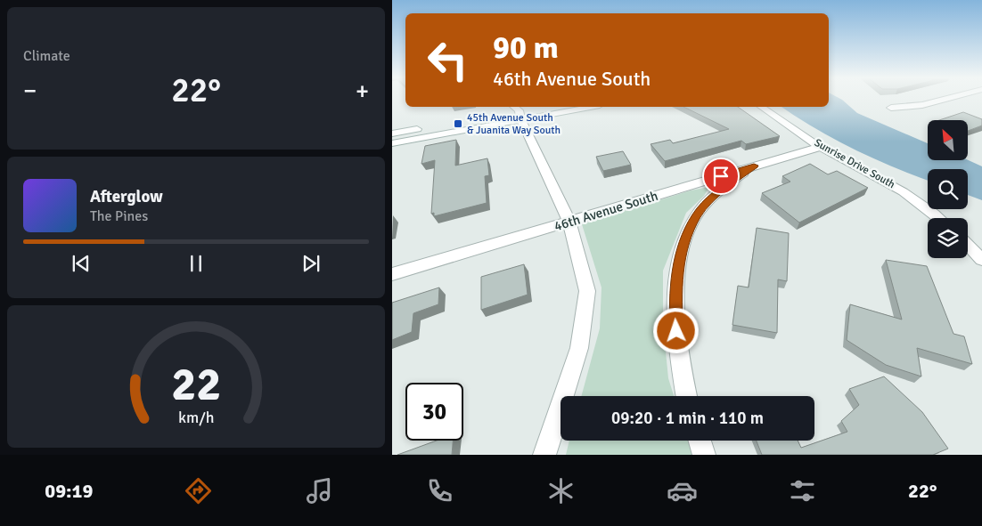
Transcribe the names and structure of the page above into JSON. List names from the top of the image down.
{
  "streets": {
    "street": ["Sunrise Drive South", "46th Avenue South"]
  },
  "crossings": [
    ["Sunrise Drive South", "46th Avenue South"]
  ],
  "places": {
    "transit": ["45th Avenue South & Juanita Way South"]
  },
  "north": "top left",
  "page": {
    "tile": "Climate",
    "turn": ["90 m", "46th Avenue South"],
    "heat": ["−", "22°", "+"],
    "song": ["Afterglow", "The Pines"],
    "limit": "30",
    "trip": "09:20 · 1 min · 110 m",
    "tabs": ["09:19", "22°"],
    "gauge": ["22", "km/h"]
  }
}
